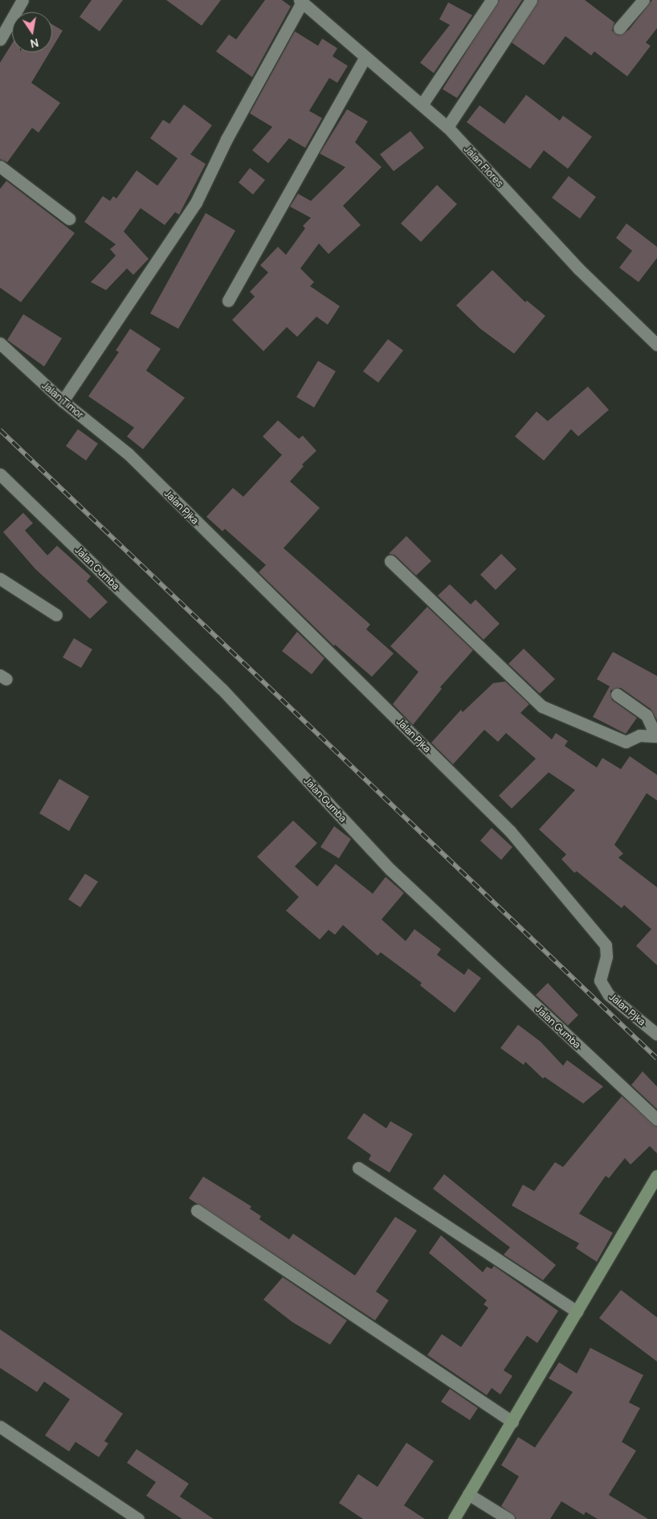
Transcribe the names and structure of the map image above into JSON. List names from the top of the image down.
{
  "streets": {
    "street": [
      "Jalan Flores",
      "Jalan Timor",
      "Jalan Pjka",
      "Jalan Gumba"
    ]
  },
  "crossings": [
    ["Jalan Timor", "Jalan Pjka"]
  ],
  "north": "bottom"
}
